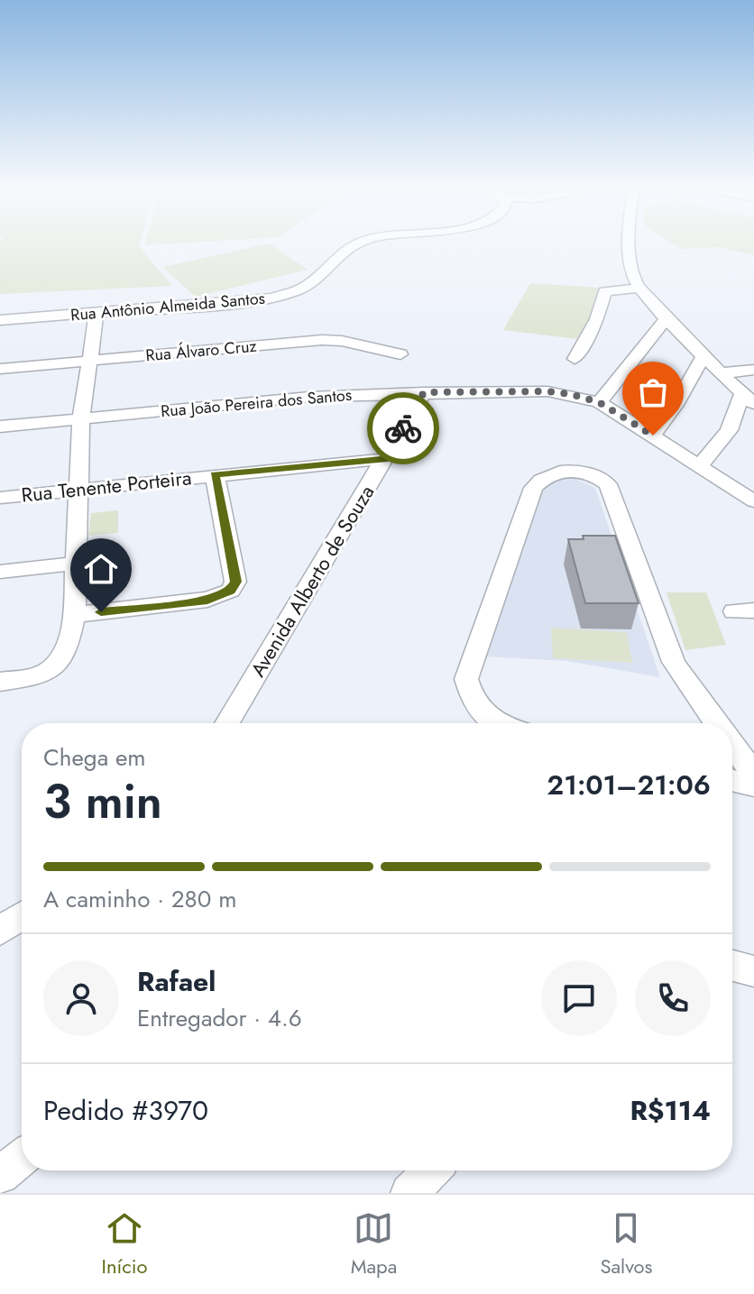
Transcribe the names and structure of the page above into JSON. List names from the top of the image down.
{
  "streets": {
    "street": [
      "Rua Antônio Almeida Santos",
      "Rua Álvaro Cruz",
      "Rua João Pereira dos Santos",
      "Rua Tenente Porteira",
      "Avenida Alberto de Souza"
    ]
  },
  "crossings": [
    ["Rua João Pereira dos Santos", "Avenida Alberto de Souza"],
    ["Rua Tenente Porteira", "Avenida Alberto de Souza"]
  ],
  "page": {
    "heading": ["3 min", "Chega em", "21:01–21:06"],
    "panel": [
      "Rafael",
      "Entregador · 4.6",
      "Pedido #3970",
      "R$114"
    ],
    "bar": "A caminho · 280 m",
    "tabs": ["Início", "Mapa", "Salvos"]
  }
}
